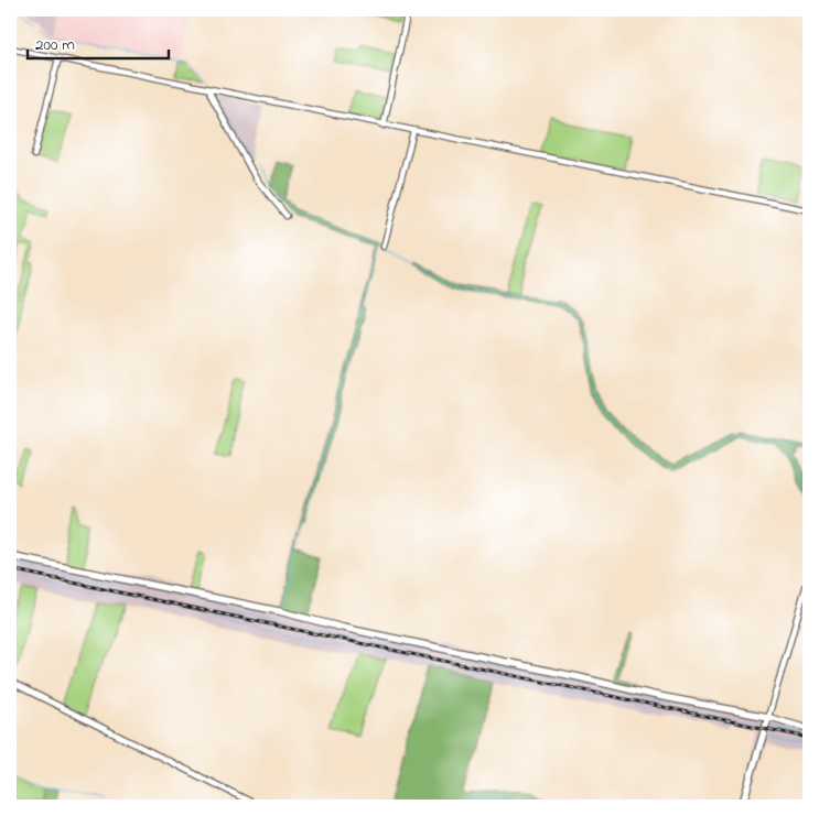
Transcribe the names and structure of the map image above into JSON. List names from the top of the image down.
{
  "scale_bar": "200 m"
}
